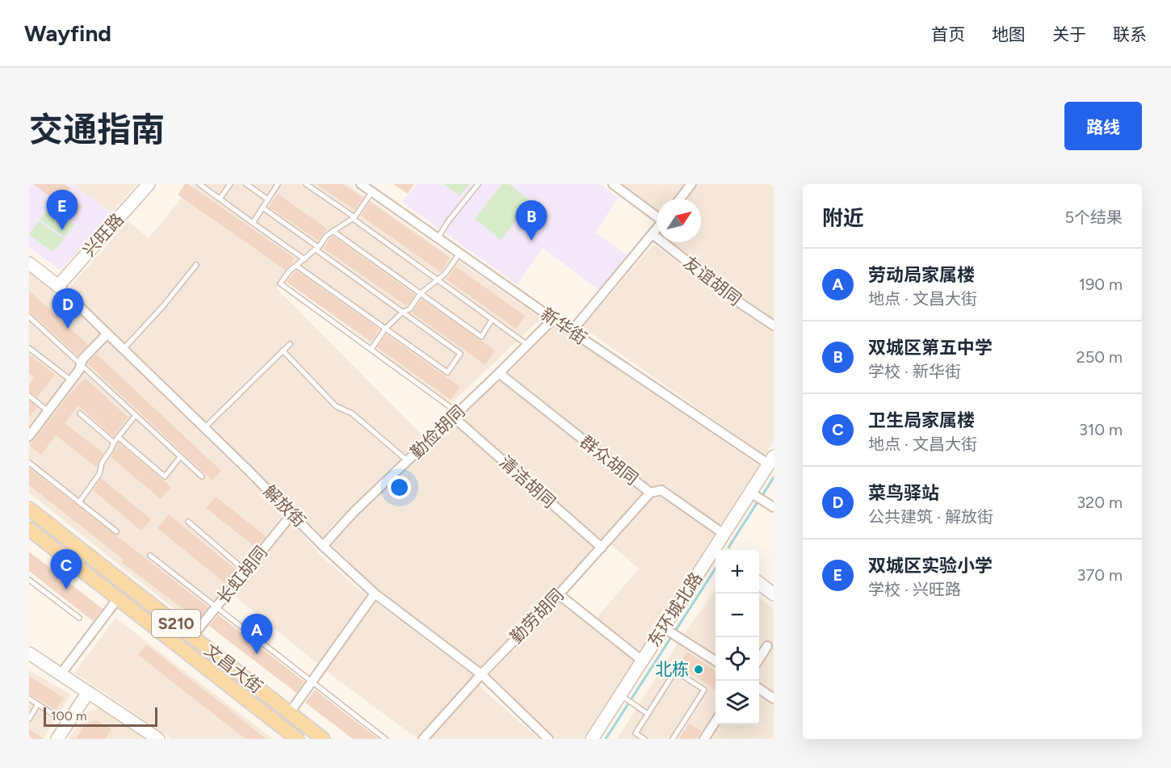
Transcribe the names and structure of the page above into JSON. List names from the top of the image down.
{
  "streets": {
    "main road": [
      "兴旺路",
      "解放街",
      "东环城北路",
      "S210",
      "文昌大街"
    ],
    "street": [
      "友谊胡同",
      "新华街",
      "勤俭胡同",
      "群众胡同",
      "清洁胡同",
      "长虹胡同",
      "勤劳胡同"
    ]
  },
  "crossings": [
    ["兴旺路", "解放街"],
    ["新华街", "勤俭胡同"],
    ["新华街", "东环城北路"],
    ["勤俭胡同", "群众胡同"],
    ["勤俭胡同", "清洁胡同"],
    ["勤俭胡同", "解放街"],
    ["群众胡同", "东环城北路"],
    ["群众胡同", "勤劳胡同"],
    ["清洁胡同", "勤劳胡同"],
    ["解放街", "长虹胡同"],
    ["解放街", "勤劳胡同"],
    ["长虹胡同", "文昌大街"]
  ],
  "places": ["北栋"],
  "scale_bar": "100 m",
  "north": "top right",
  "page": {
    "header": "Wayfind",
    "nav": [
      "首页",
      "地图",
      "关于",
      "联系"
    ],
    "title": "交通指南",
    "buttons": "路线",
    "heading": ["附近", "5个结果"],
    "pins": [
      "E",
      "B",
      "D",
      "C",
      "A"
    ],
    "list": [
      {
        "mark": "A",
        "name": "劳动局家属楼",
        "note": "地点 · 文昌大街",
        "value": "190 m"
      },
      {
        "mark": "B",
        "name": "双城区第五中学",
        "note": "学校 · 新华街",
        "value": "250 m"
      },
      {
        "mark": "C",
        "name": "卫生局家属楼",
        "note": "地点 · 文昌大街",
        "value": "310 m"
      },
      {
        "mark": "D",
        "name": "菜鸟驿站",
        "note": "公共建筑 · 解放街",
        "value": "320 m"
      },
      {
        "mark": "E",
        "name": "双城区实验小学",
        "note": "学校 · 兴旺路",
        "value": "370 m"
      }
    ],
    "map_buttons": ["+", "−"],
    "scale": "100 m"
  }
}
